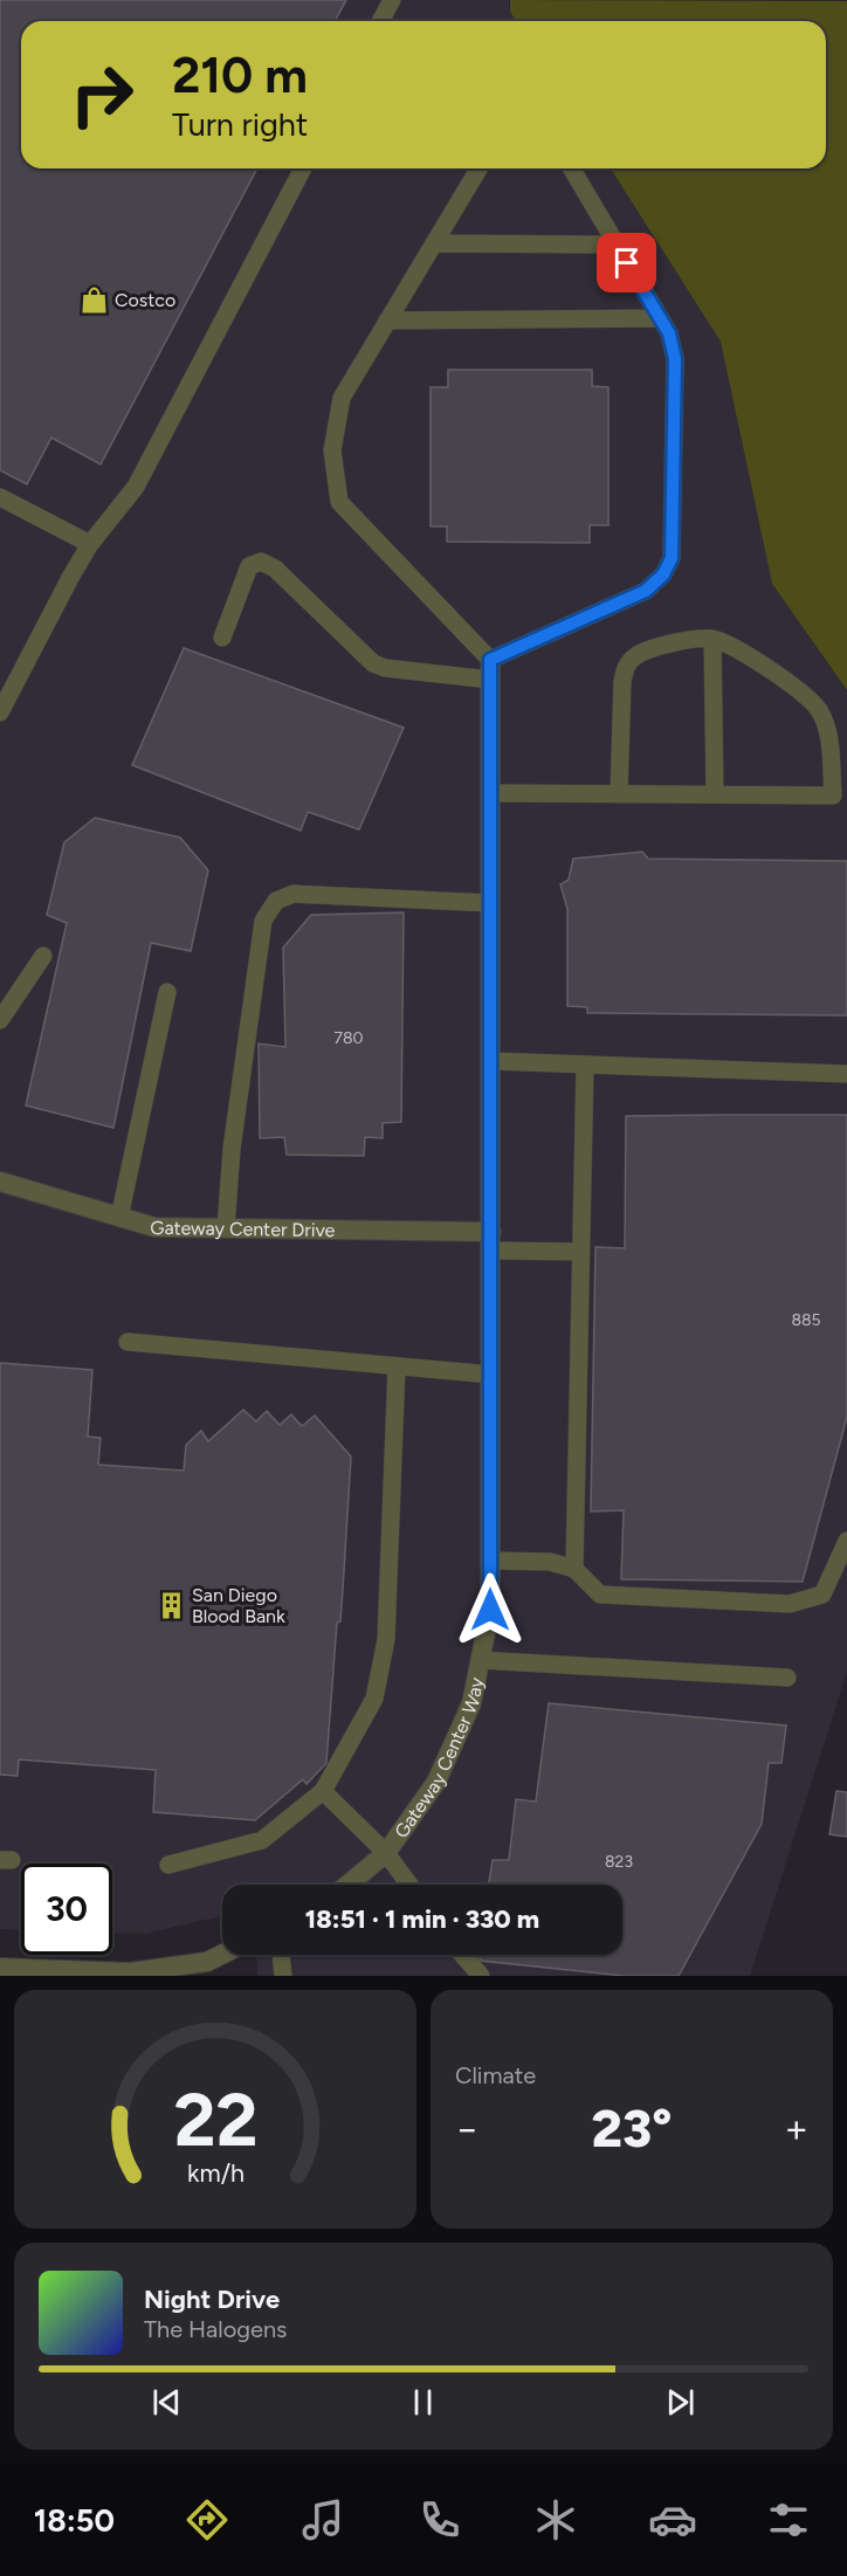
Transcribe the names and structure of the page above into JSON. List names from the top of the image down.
{
  "streets": {
    "street": ["Gateway Center Drive", "Gateway Center Way"]
  },
  "crossings": [
    ["Gateway Center Drive", "Gateway Center Way"]
  ],
  "places": {
    "shop": ["Costco"],
    "building": ["San Diego Blood Bank"]
  },
  "house_numbers": ["780", "885", "823"],
  "page": {
    "turn": ["210 m", "Turn right"],
    "limit": "30",
    "trip": "18:51 · 1 min · 330 m",
    "tile": "Climate",
    "heat": ["−", "23°", "+"],
    "song": ["Night Drive", "The Halogens"],
    "tabs": "18:50",
    "gauge": ["22", "km/h"]
  }
}
